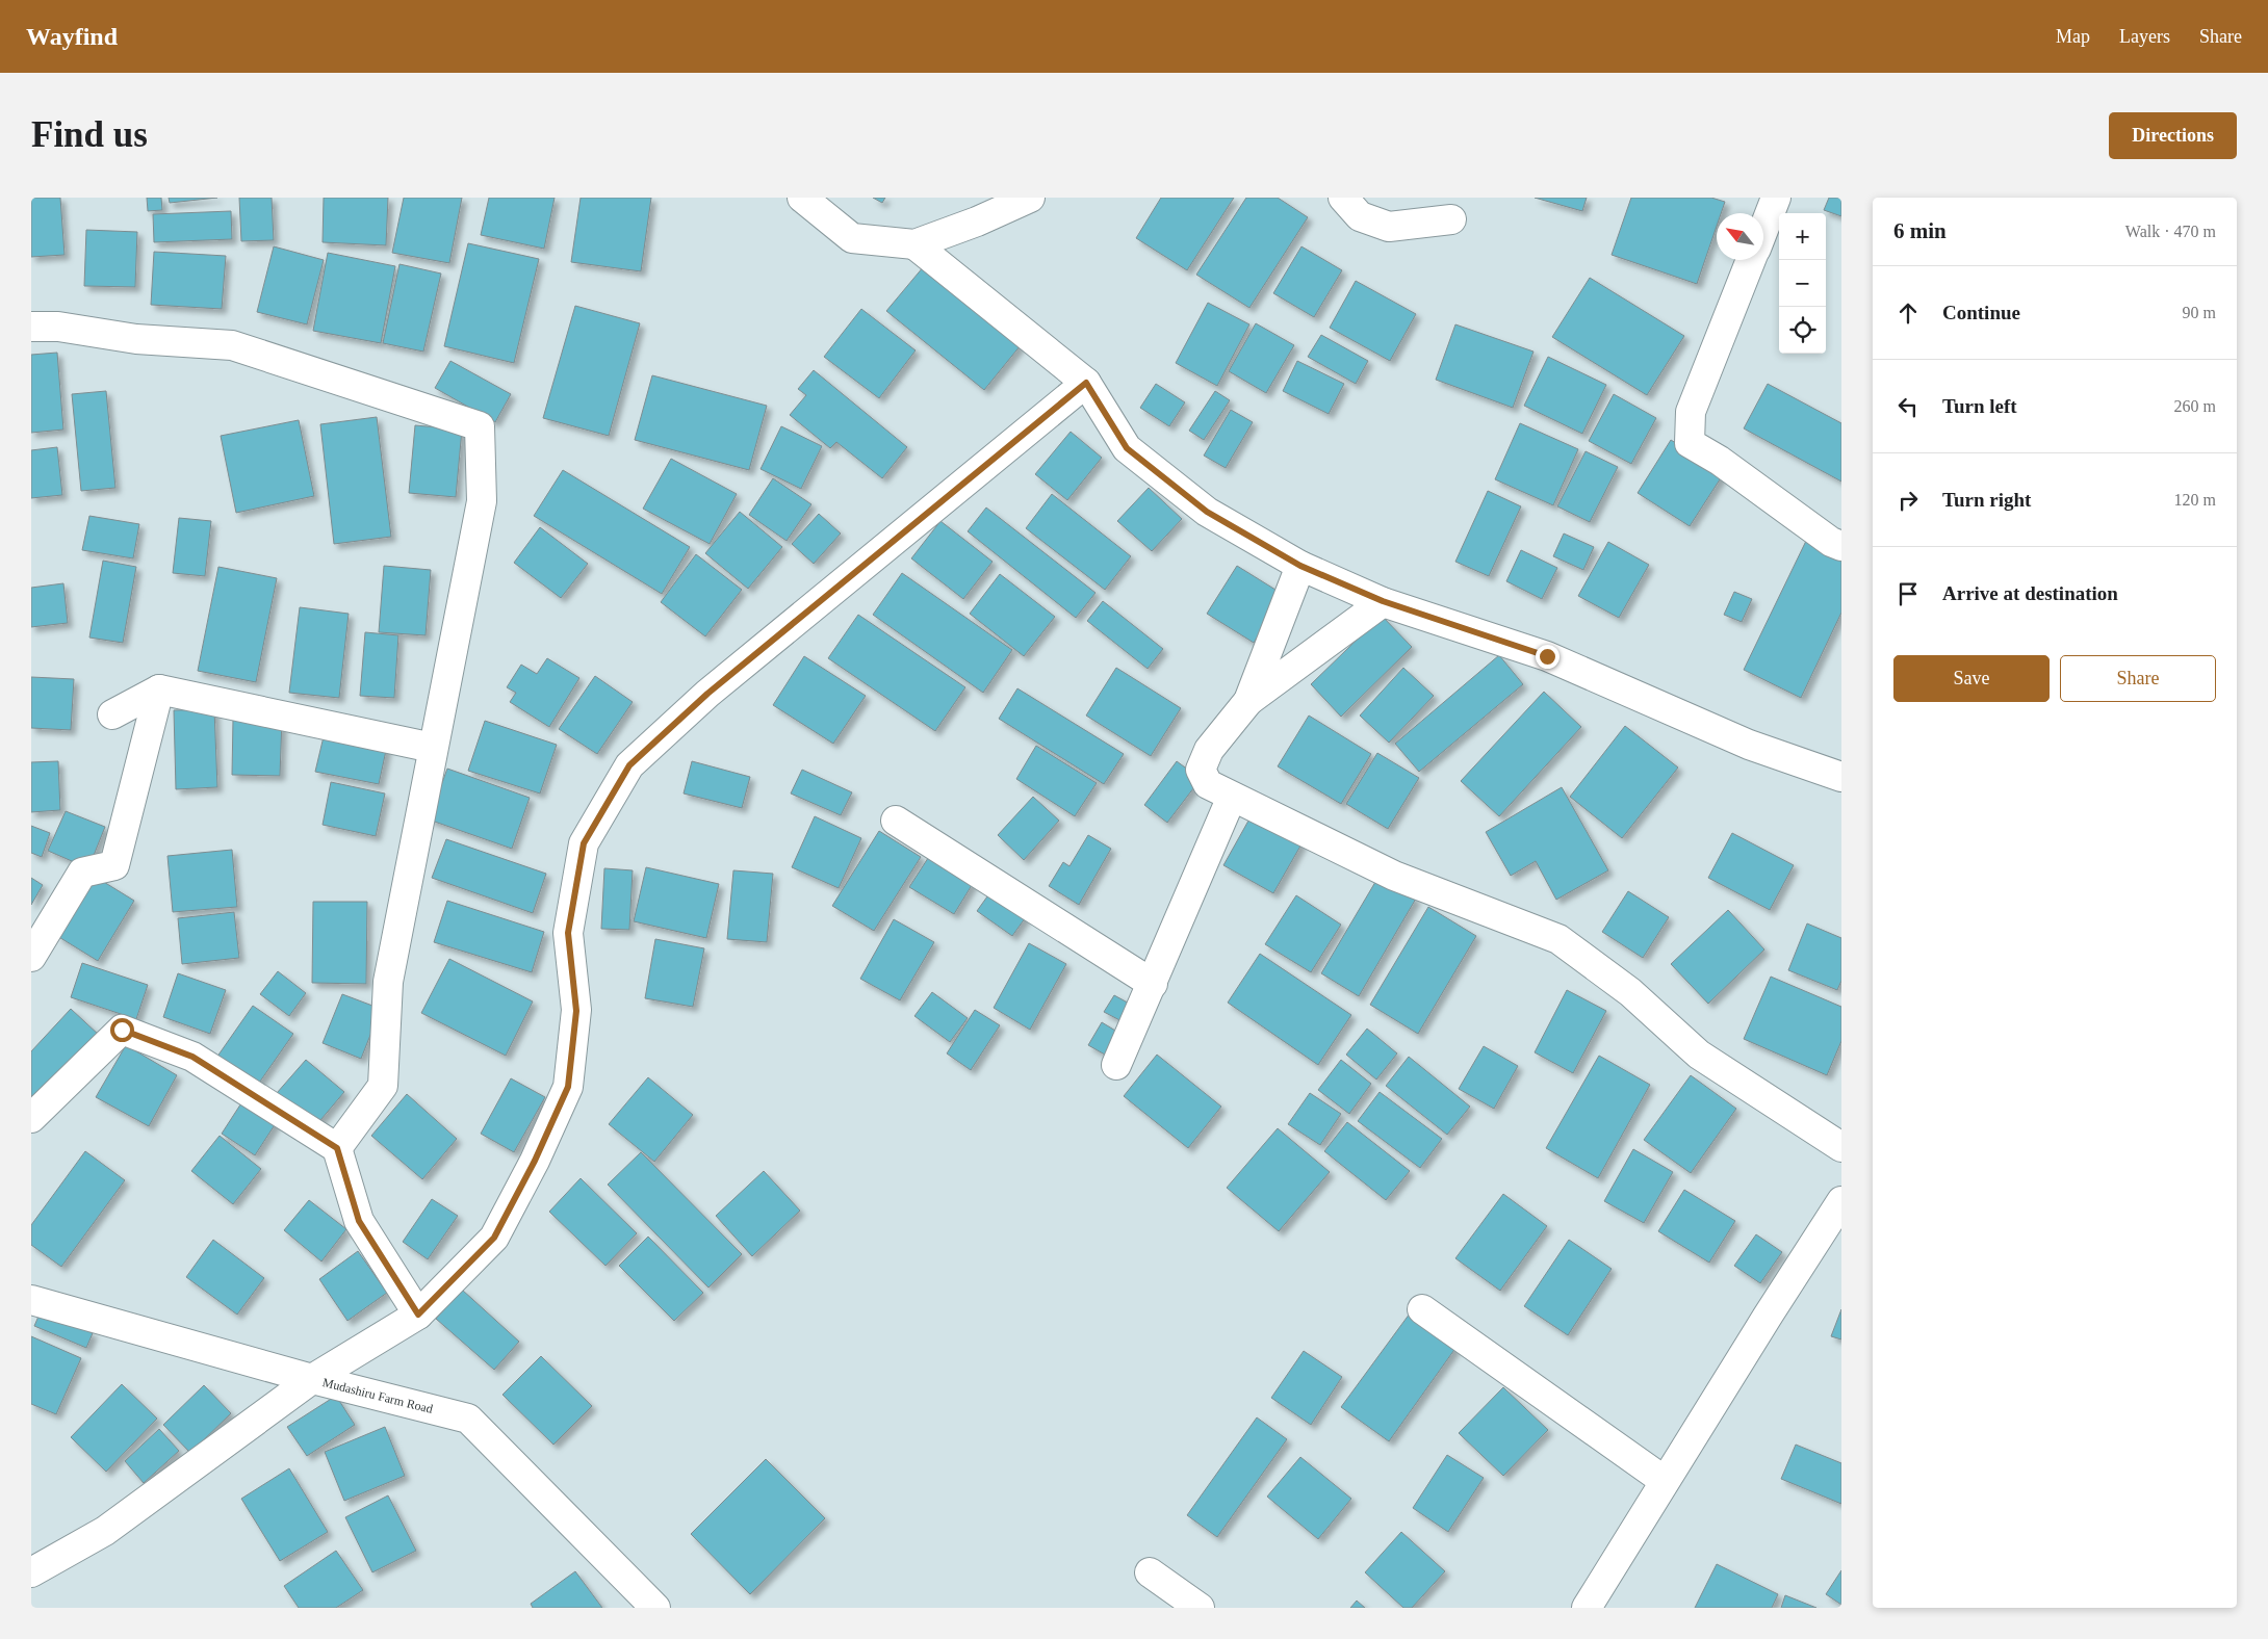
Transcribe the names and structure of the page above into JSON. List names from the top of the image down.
{
  "streets": {
    "street": ["Mudashiru Farm Road"]
  },
  "north": "top left",
  "page": {
    "header": "Wayfind",
    "nav": ["Map", "Layers", "Share"],
    "buttons": [
      "Directions",
      ["Save", "Share"]
    ],
    "title": "Find us",
    "heading": ["6 min", "Walk · 470 m"],
    "map_buttons": ["+", "−"],
    "list": [
      ["Continue", "90 m"],
      ["Turn left", "260 m"],
      ["Turn right", "120 m"],
      "Arrive at destination"
    ]
  }
}
